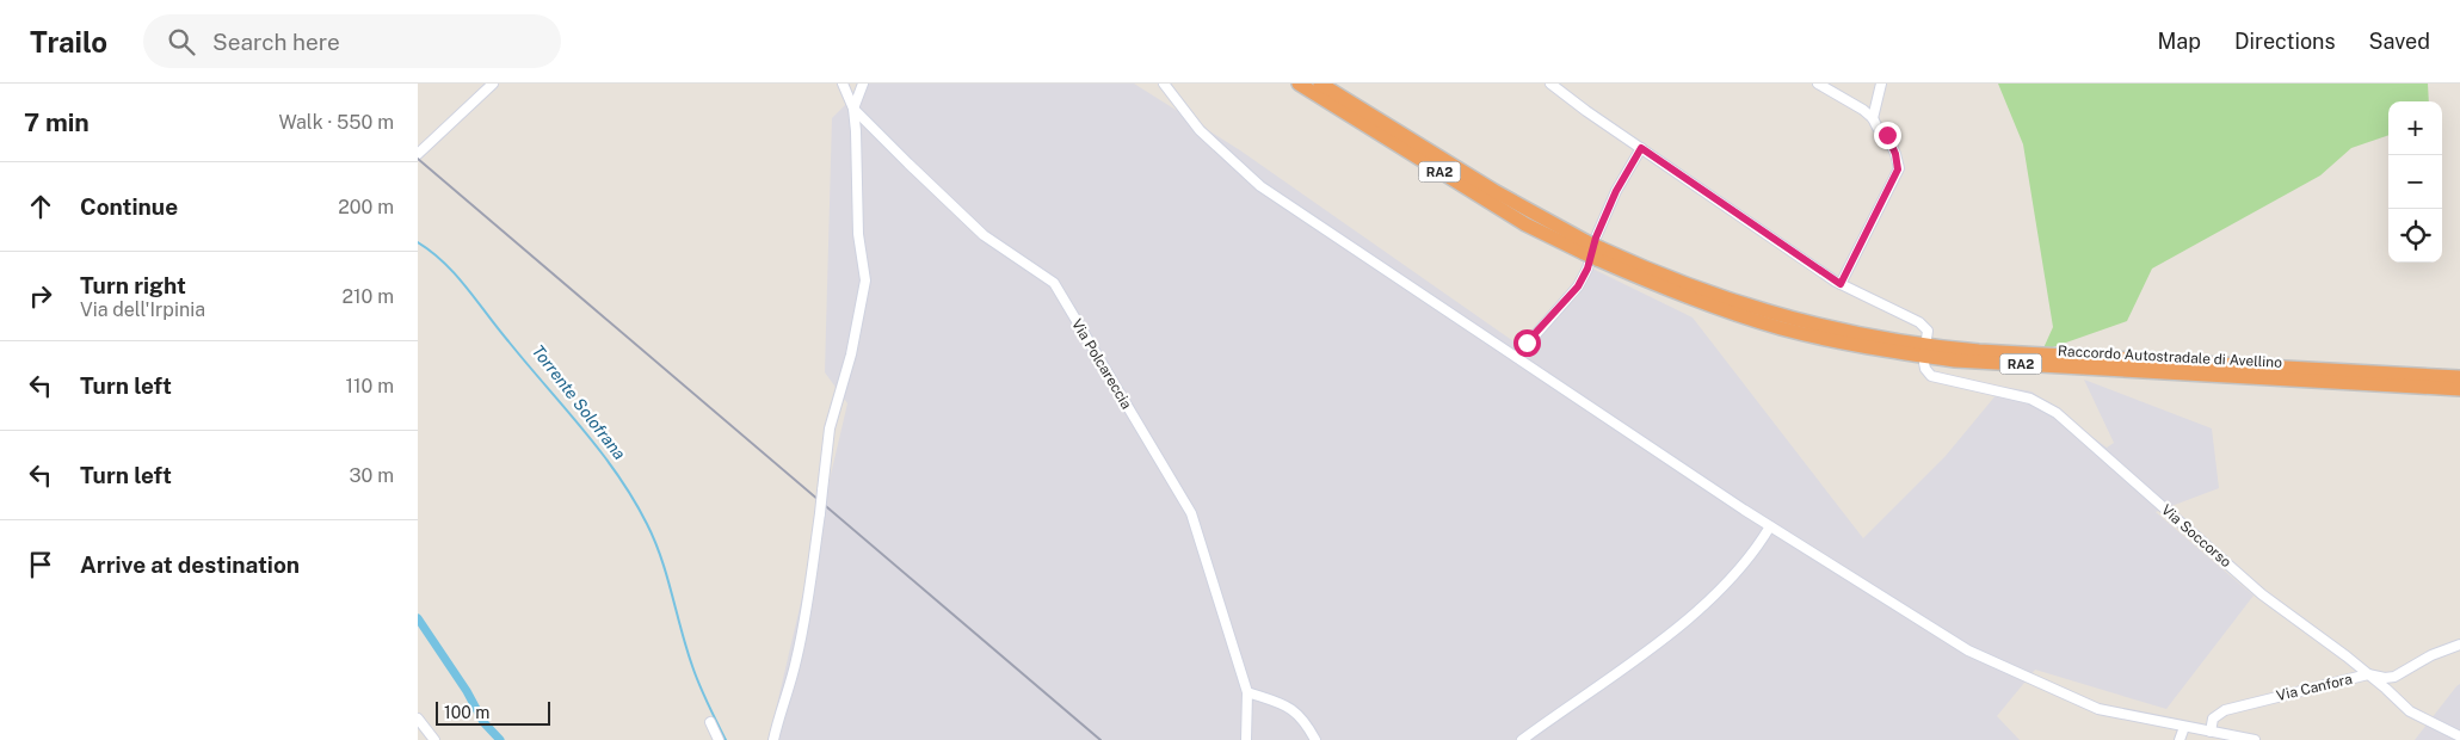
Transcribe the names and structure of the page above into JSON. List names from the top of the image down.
{
  "streets": {
    "highway": ["RA2", "Raccordo Autostradale di Avellino"],
    "street": ["Via Polcareccia", "Via Soccorso", "Via Canfora"]
  },
  "crossings": [
    ["Via Soccorso", "Via Canfora"]
  ],
  "water": ["Torrente Solofrana"],
  "scale_bar": "100 m",
  "page": {
    "header": "Trailo",
    "search": "Search here",
    "nav": ["Map", "Directions", "Saved"],
    "heading": ["7 min", "Walk · 550 m"],
    "map_buttons": ["+", "−"],
    "list": [
      ["Continue", "200 m"],
      ["Turn right", "Via dell'Irpinia", "210 m"],
      ["Turn left", "110 m"],
      ["Turn left", "30 m"],
      "Arrive at destination"
    ],
    "scale": "100 m"
  }
}
